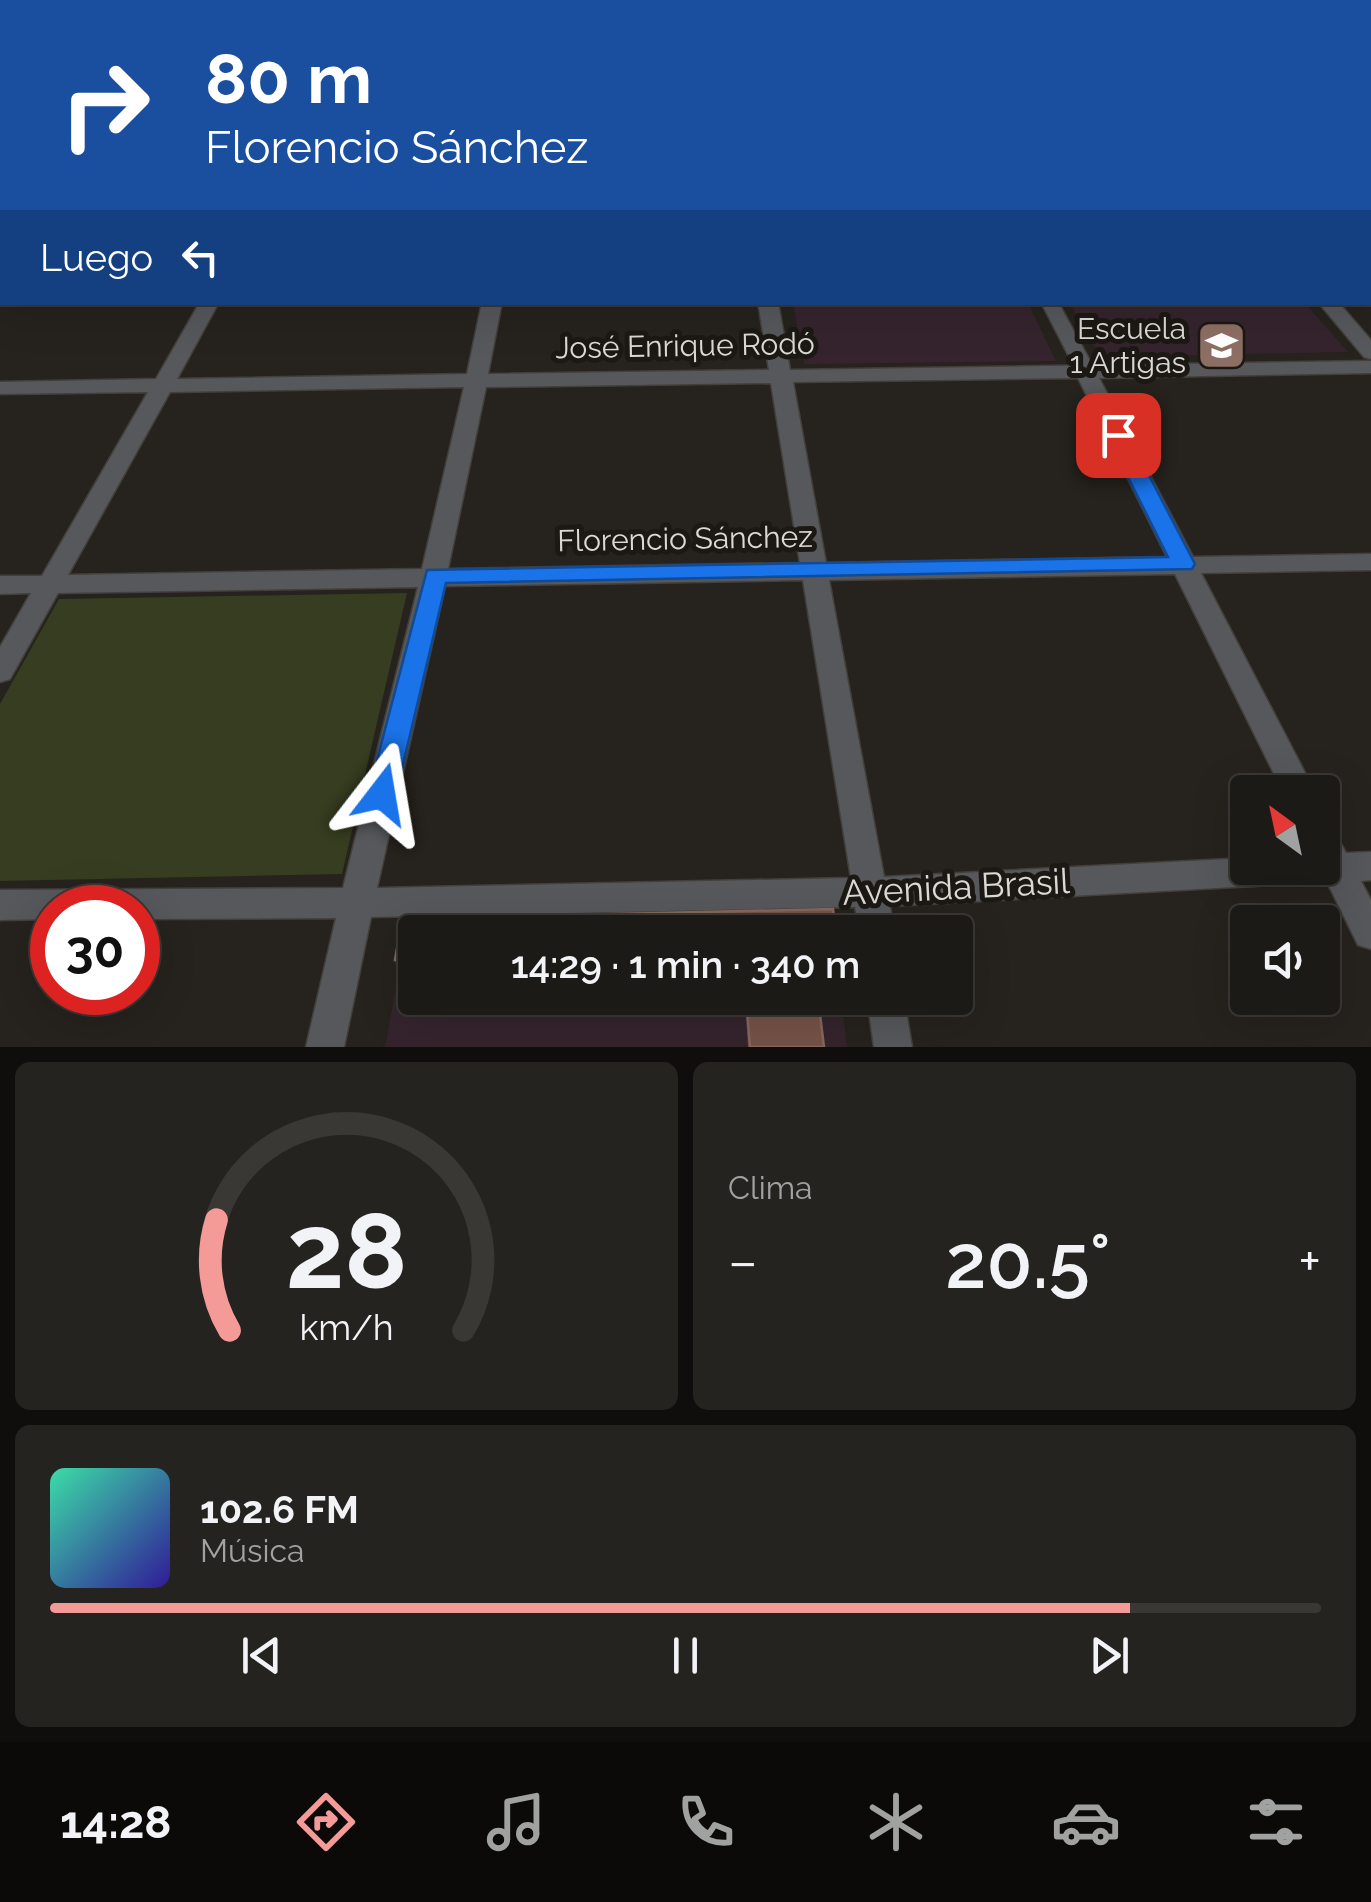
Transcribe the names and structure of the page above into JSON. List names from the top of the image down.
{
  "streets": {
    "street": ["José Enrique Rodó", "Florencio Sánchez", "Avenida Brasil"]
  },
  "places": {
    "school or university": ["Escuela 1 Artigas"]
  },
  "north": "top left",
  "page": {
    "turn": ["80 m", "Florencio Sánchez"],
    "then": "Luego",
    "limit": "30",
    "trip": "14:29 · 1 min · 340 m",
    "tile": "Clima",
    "heat": ["−", "20.5°", "+"],
    "song": ["102.6 FM", "Música"],
    "tabs": "14:28",
    "gauge": ["28", "km/h"]
  }
}
